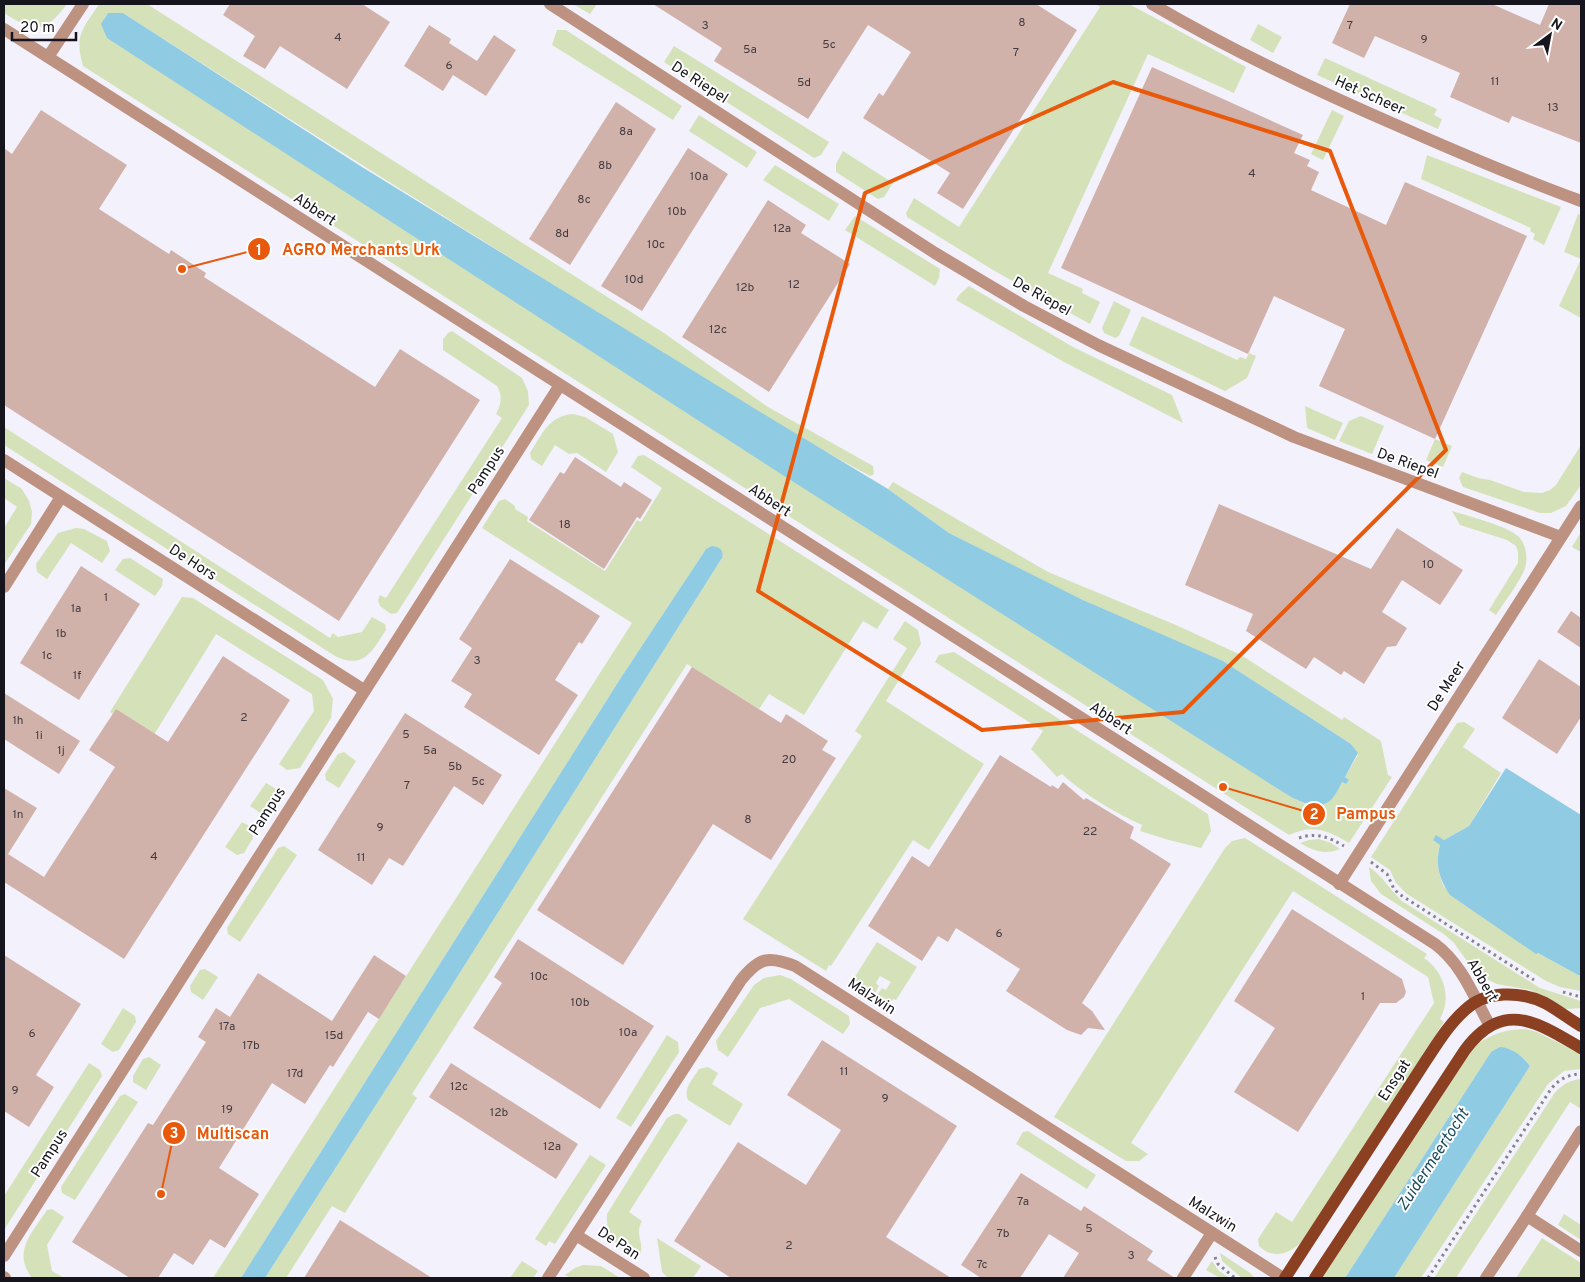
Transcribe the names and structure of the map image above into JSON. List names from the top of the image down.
{
  "streets": {
    "main road": ["Ensgat"],
    "street": [
      "De Riepel",
      "Het Scheer",
      "Abbert",
      "Pampus",
      "De Hors",
      "De Meer",
      "Malzwin",
      "De Pan"
    ]
  },
  "crossings": [
    ["De Riepel", "De Meer"],
    ["Abbert", "Pampus"],
    ["Abbert", "De Meer"],
    ["Abbert", "Ensgat"],
    ["Pampus", "De Hors"],
    ["Malzwin", "Ensgat"],
    ["Malzwin", "De Pan"]
  ],
  "water": ["Zuidermeertocht"],
  "places": ["AGRO Merchants Urk", "Pampus", "Multiscan"],
  "house_numbers": [
    "8",
    "3",
    "7",
    "4",
    "9",
    "5c",
    "5a",
    "7",
    "6",
    "11",
    "5d",
    "13",
    "8a",
    "8b",
    "4",
    "10a",
    "8c",
    "10b",
    "12a",
    "8d",
    "10c",
    "10d",
    "12",
    "12b",
    "12c",
    "18",
    "10",
    "1",
    "1a",
    "1b",
    "1c",
    "3",
    "1f",
    "2",
    "1h",
    "5",
    "1i",
    "1j",
    "5a",
    "20",
    "5b",
    "5c",
    "7",
    "1n",
    "8",
    "9",
    "22",
    "4",
    "11",
    "6",
    "10c",
    "1",
    "10b",
    "17a",
    "10a",
    "6",
    "15d",
    "17b",
    "11",
    "17d",
    "12c",
    "9",
    "9",
    "19",
    "12b",
    "12a",
    "7a",
    "5",
    "7b",
    "2",
    "3",
    "7c"
  ],
  "scale_bar": "20 m",
  "north": "top right"
}
